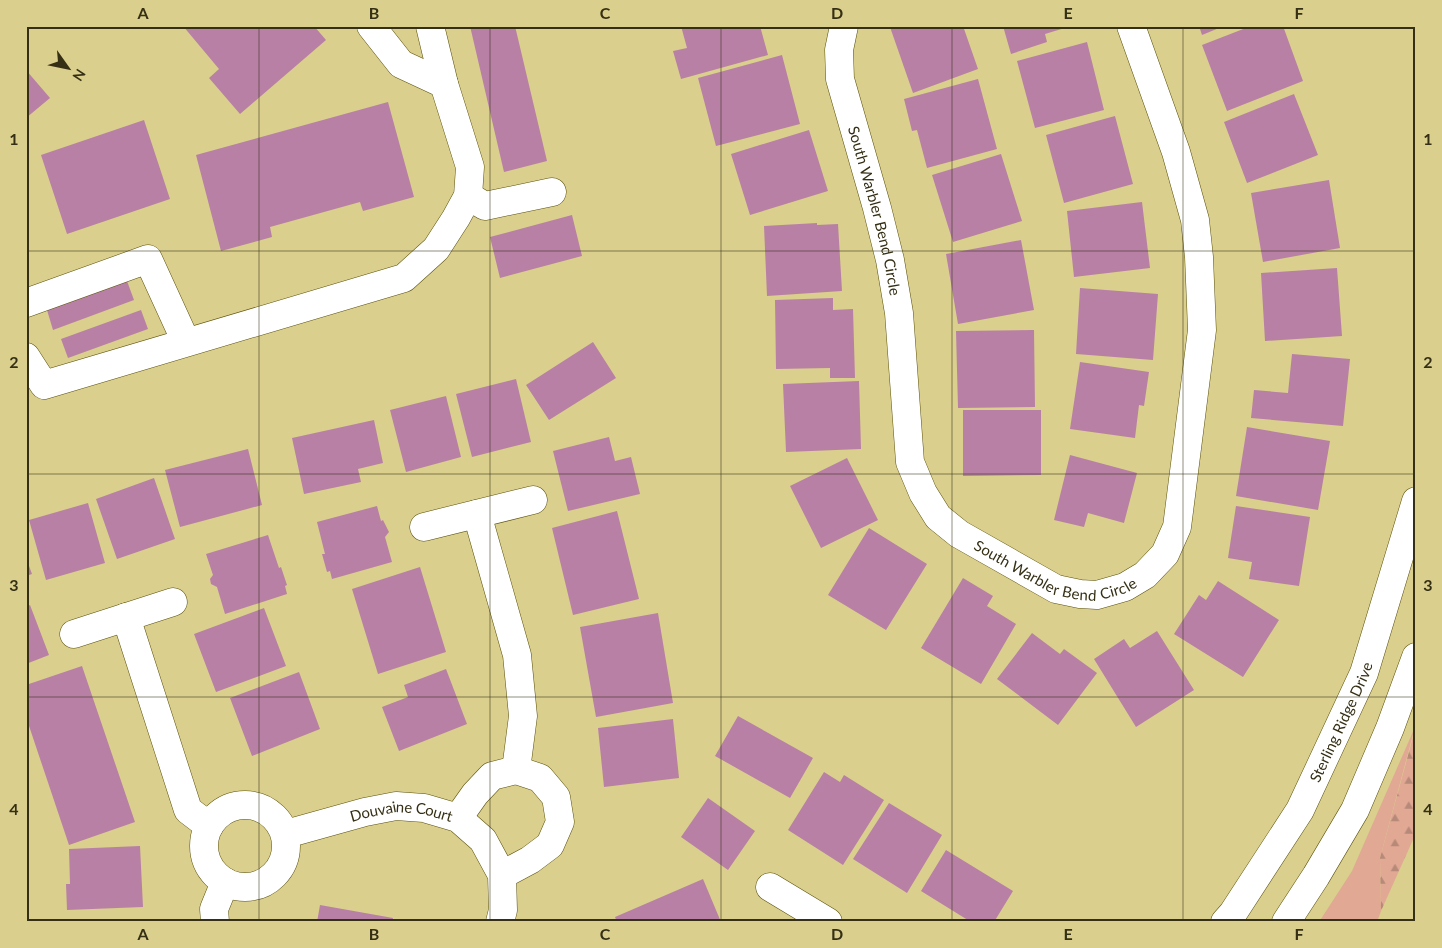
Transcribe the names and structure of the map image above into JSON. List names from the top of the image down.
{
  "streets": {
    "street": ["South Warbler Bend Circle", "Sterling Ridge Drive", "Douvaine Court"]
  },
  "north": "bottom right",
  "grid": {
    "columns": [
      "A",
      "B",
      "C",
      "D",
      "E",
      "F"
    ],
    "rows": [
      "1",
      "2",
      "3",
      "4"
    ]
  }
}
